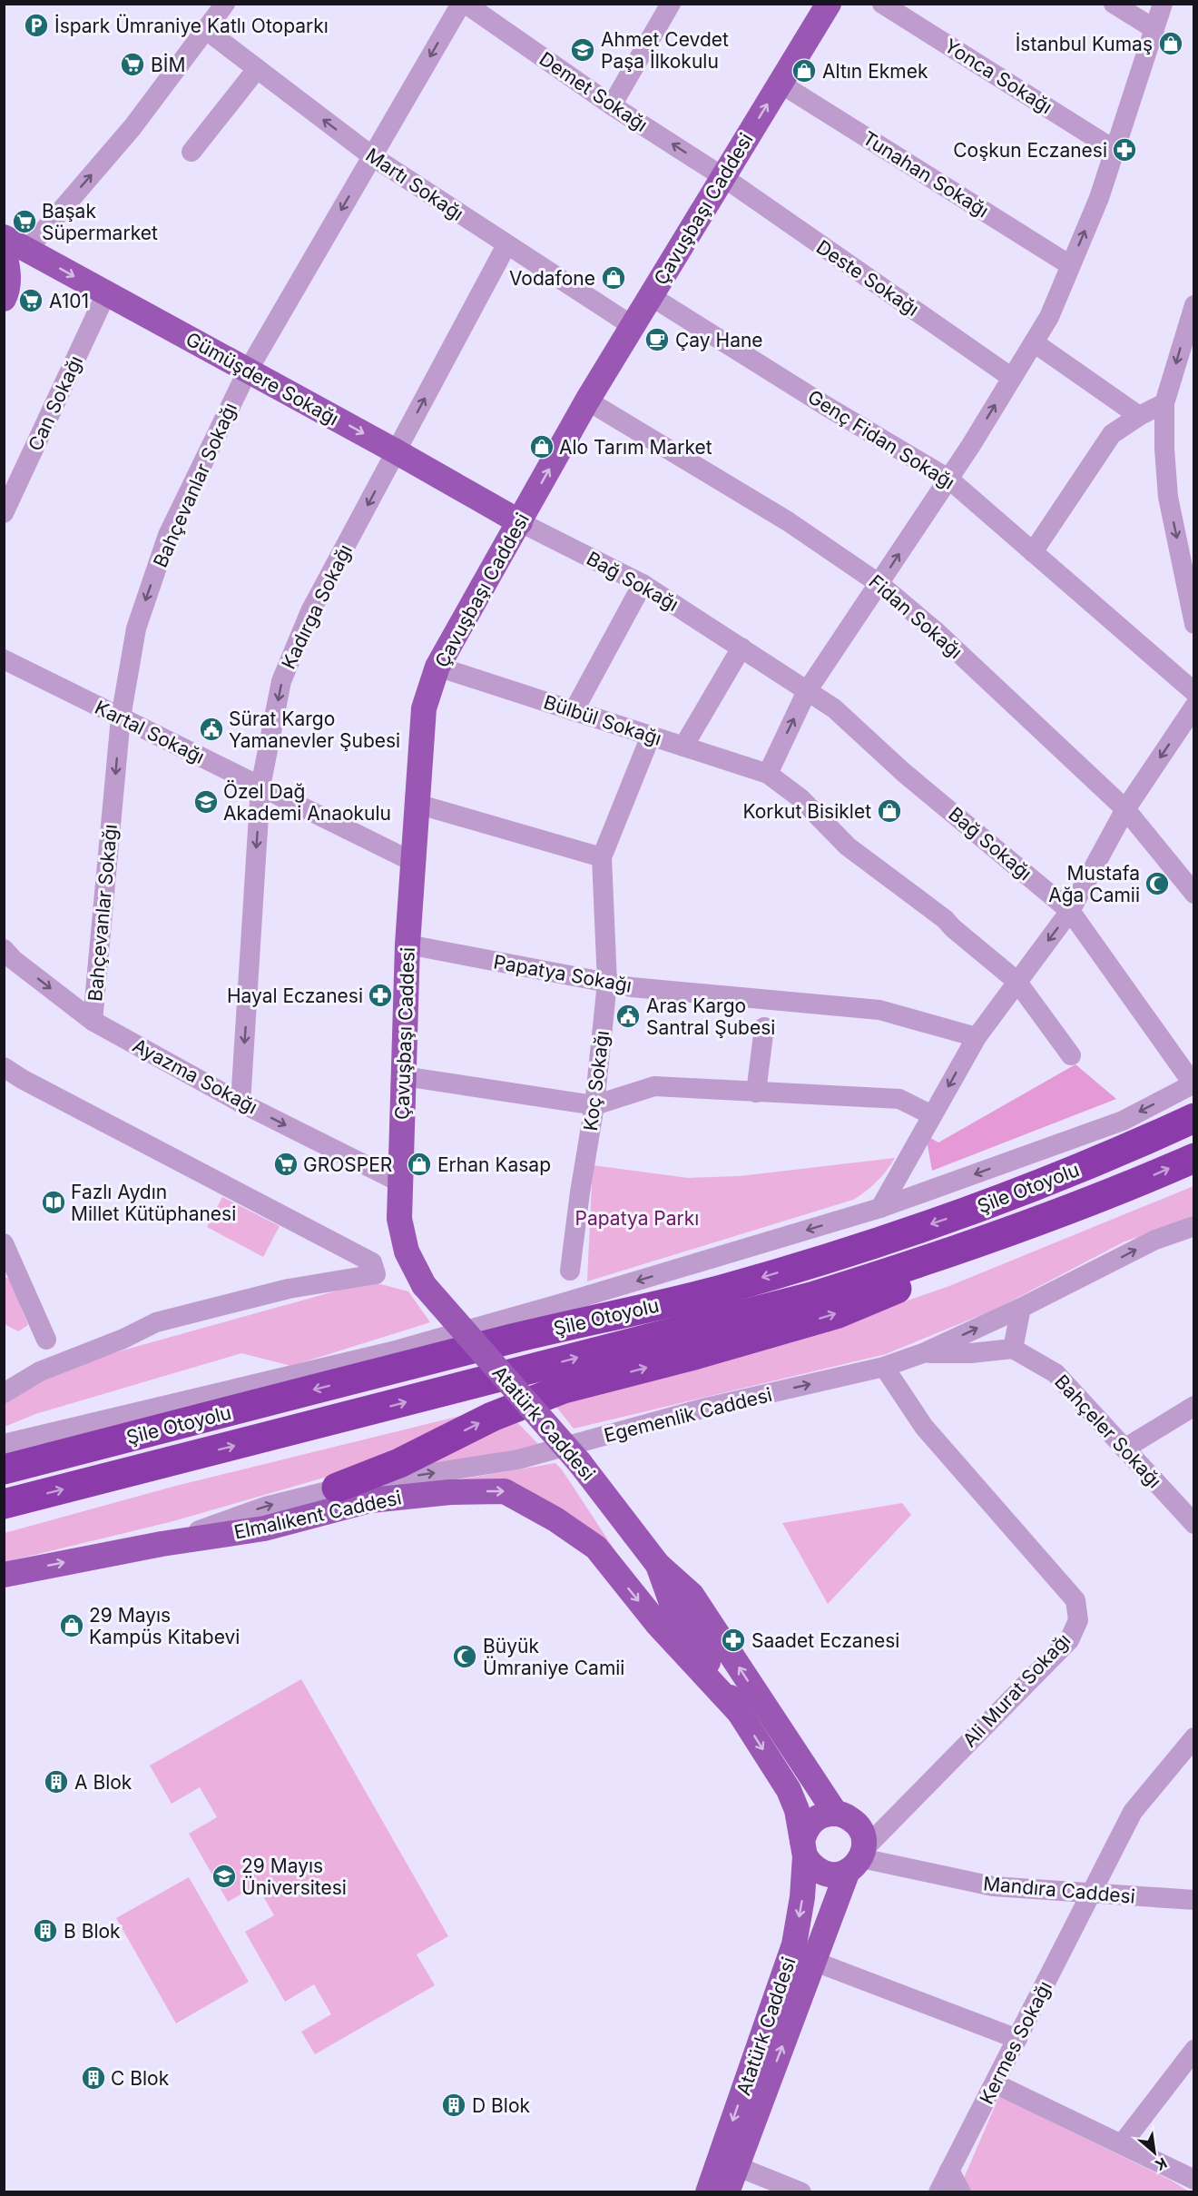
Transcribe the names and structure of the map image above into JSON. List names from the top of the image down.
{
  "streets": {
    "highway": ["Şile Otoyolu"],
    "main road": [
      "Çavuşbaşı Caddesi",
      "Gümüşdere Sokağı",
      "Atatürk Caddesi",
      "Elmalıkent Caddesi"
    ],
    "street": [
      "Yonca Sokağı",
      "Demet Sokağı",
      "Tunahan Sokağı",
      "Martı Sokağı",
      "Deste Sokağı",
      "Can Sokağı",
      "Genç Fidan Sokağı",
      "Bahçevanlar Sokağı",
      "Bağ Sokağı",
      "Kadırga Sokağı",
      "Fidan Sokağı",
      "Bülbül Sokağı",
      "Kartal Sokağı",
      "Papatya Sokağı",
      "Ayazma Sokağı",
      "Koç Sokağı",
      "Egemenlik Caddesi",
      "Bahçeler Sokağı",
      "Ali Murat Sokağı",
      "Mandıra Caddesi",
      "Kermes Sokağı"
    ]
  },
  "crossings": [
    ["Demet Sokağı", "Çavuşbaşı Caddesi"],
    ["Demet Sokağı", "Deste Sokağı"],
    ["Tunahan Sokağı", "Çavuşbaşı Caddesi"],
    ["Martı Sokağı", "Çavuşbaşı Caddesi"],
    ["Martı Sokağı", "Bahçevanlar Sokağı"],
    ["Martı Sokağı", "Kadırga Sokağı"],
    ["Çavuşbaşı Caddesi", "Deste Sokağı"],
    ["Çavuşbaşı Caddesi", "Gümüşdere Sokağı"],
    ["Çavuşbaşı Caddesi", "Genç Fidan Sokağı"],
    ["Çavuşbaşı Caddesi", "Bağ Sokağı"],
    ["Çavuşbaşı Caddesi", "Fidan Sokağı"],
    ["Çavuşbaşı Caddesi", "Bülbül Sokağı"],
    ["Çavuşbaşı Caddesi", "Kartal Sokağı"],
    ["Çavuşbaşı Caddesi", "Papatya Sokağı"],
    ["Çavuşbaşı Caddesi", "Ayazma Sokağı"],
    ["Çavuşbaşı Caddesi", "Atatürk Caddesi"],
    ["Gümüşdere Sokağı", "Can Sokağı"],
    ["Gümüşdere Sokağı", "Bahçevanlar Sokağı"],
    ["Gümüşdere Sokağı", "Bağ Sokağı"],
    ["Gümüşdere Sokağı", "Kadırga Sokağı"],
    ["Bahçevanlar Sokağı", "Kartal Sokağı"],
    ["Bahçevanlar Sokağı", "Ayazma Sokağı"],
    ["Kadırga Sokağı", "Kartal Sokağı"],
    ["Kadırga Sokağı", "Ayazma Sokağı"],
    ["Papatya Sokağı", "Koç Sokağı"],
    ["Egemenlik Caddesi", "Elmalıkent Caddesi"],
    ["Egemenlik Caddesi", "Ali Murat Sokağı"],
    ["Atatürk Caddesi", "Elmalıkent Caddesi"],
    ["Atatürk Caddesi", "Ali Murat Sokağı"],
    ["Atatürk Caddesi", "Mandıra Caddesi"],
    ["Ali Murat Sokağı", "Mandıra Caddesi"],
    ["Mandıra Caddesi", "Kermes Sokağı"]
  ],
  "one_way": [
    "Demet Sokağı",
    "Gümüşdere Sokağı",
    "Bahçevanlar Sokağı",
    "Ayazma Sokağı",
    "Elmalıkent Caddesi"
  ],
  "parks": ["Papatya Parkı"],
  "places": {
    "parking": ["İspark Ümraniye Katlı Otoparkı"],
    "shop": [
      "İstanbul Kumaş",
      "Altın Ekmek",
      "Vodafone",
      "Alo Tarım Market",
      "Korkut Bisiklet",
      "Erhan Kasap",
      "29 Mayıs Kampüs Kitabevi"
    ],
    "school or university": ["Ahmet Cevdet Paşa İlkokulu", "Özel Dağ Akademi Anaokulu", "29 Mayıs Üniversitesi"],
    "supermarket": [
      "BİM",
      "Başak Süpermarket",
      "A101",
      "GROSPER"
    ],
    "pharmacy": ["Coşkun Eczanesi", "Hayal Eczanesi", "Saadet Eczanesi"],
    "cafe": ["Çay Hane"],
    "public building": ["Sürat Kargo Yamanevler Şubesi", "Aras Kargo Santral Şubesi"],
    "mosque": ["Mustafa Ağa Camii", "Büyük Ümraniye Camii"],
    "library": ["Fazlı Aydın Millet Kütüphanesi"],
    "building": [
      "A Blok",
      "B Blok",
      "C Blok",
      "D Blok"
    ]
  },
  "north": "bottom right"
}
